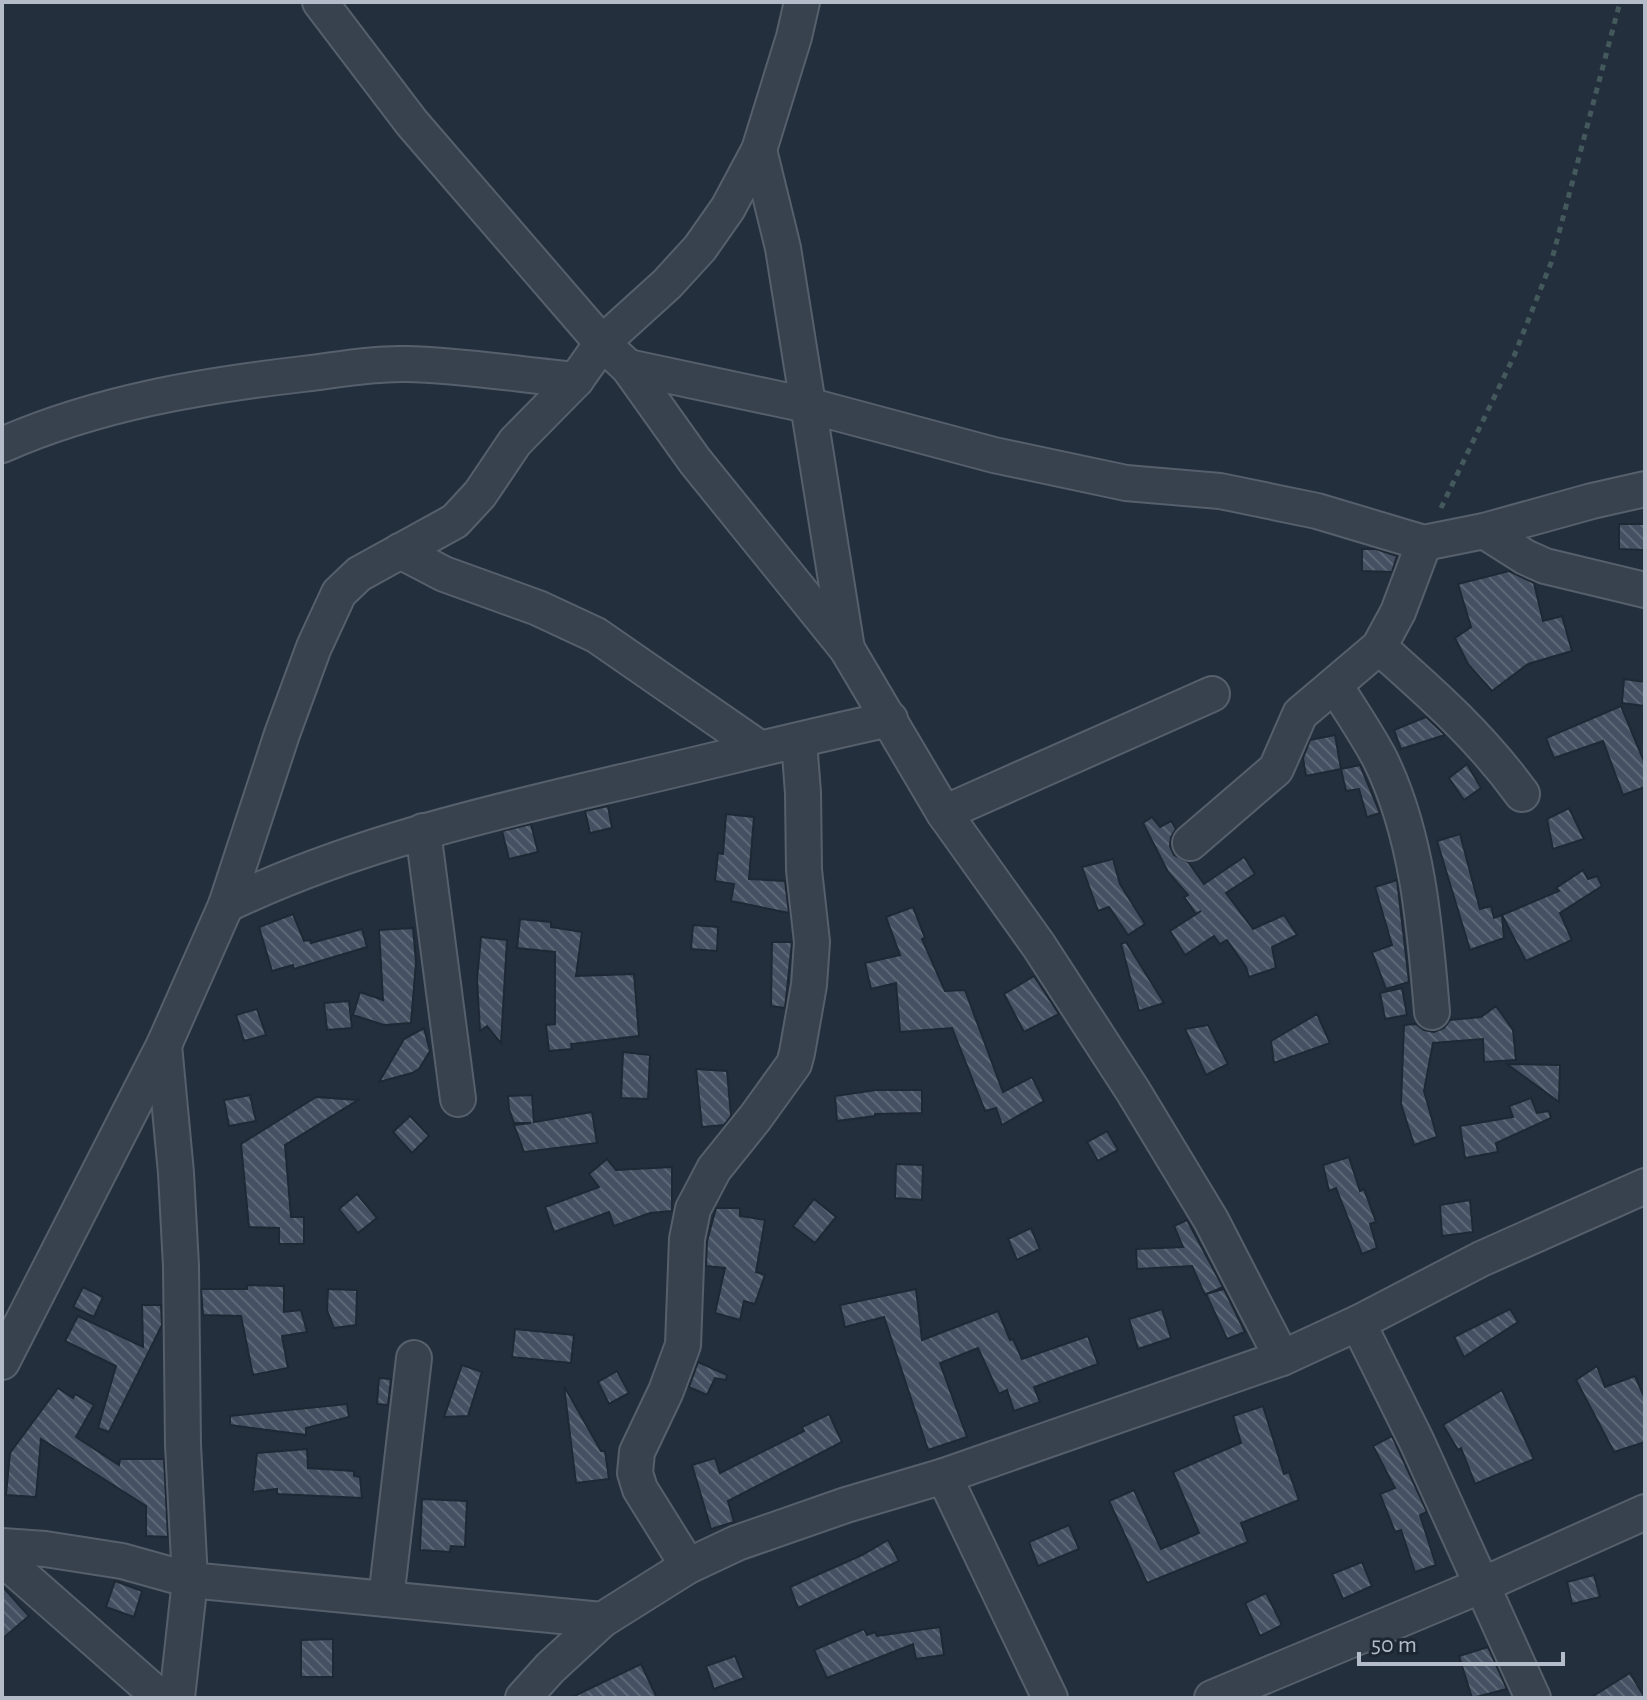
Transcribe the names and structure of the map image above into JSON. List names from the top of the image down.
{
  "scale_bar": "50 m"
}
